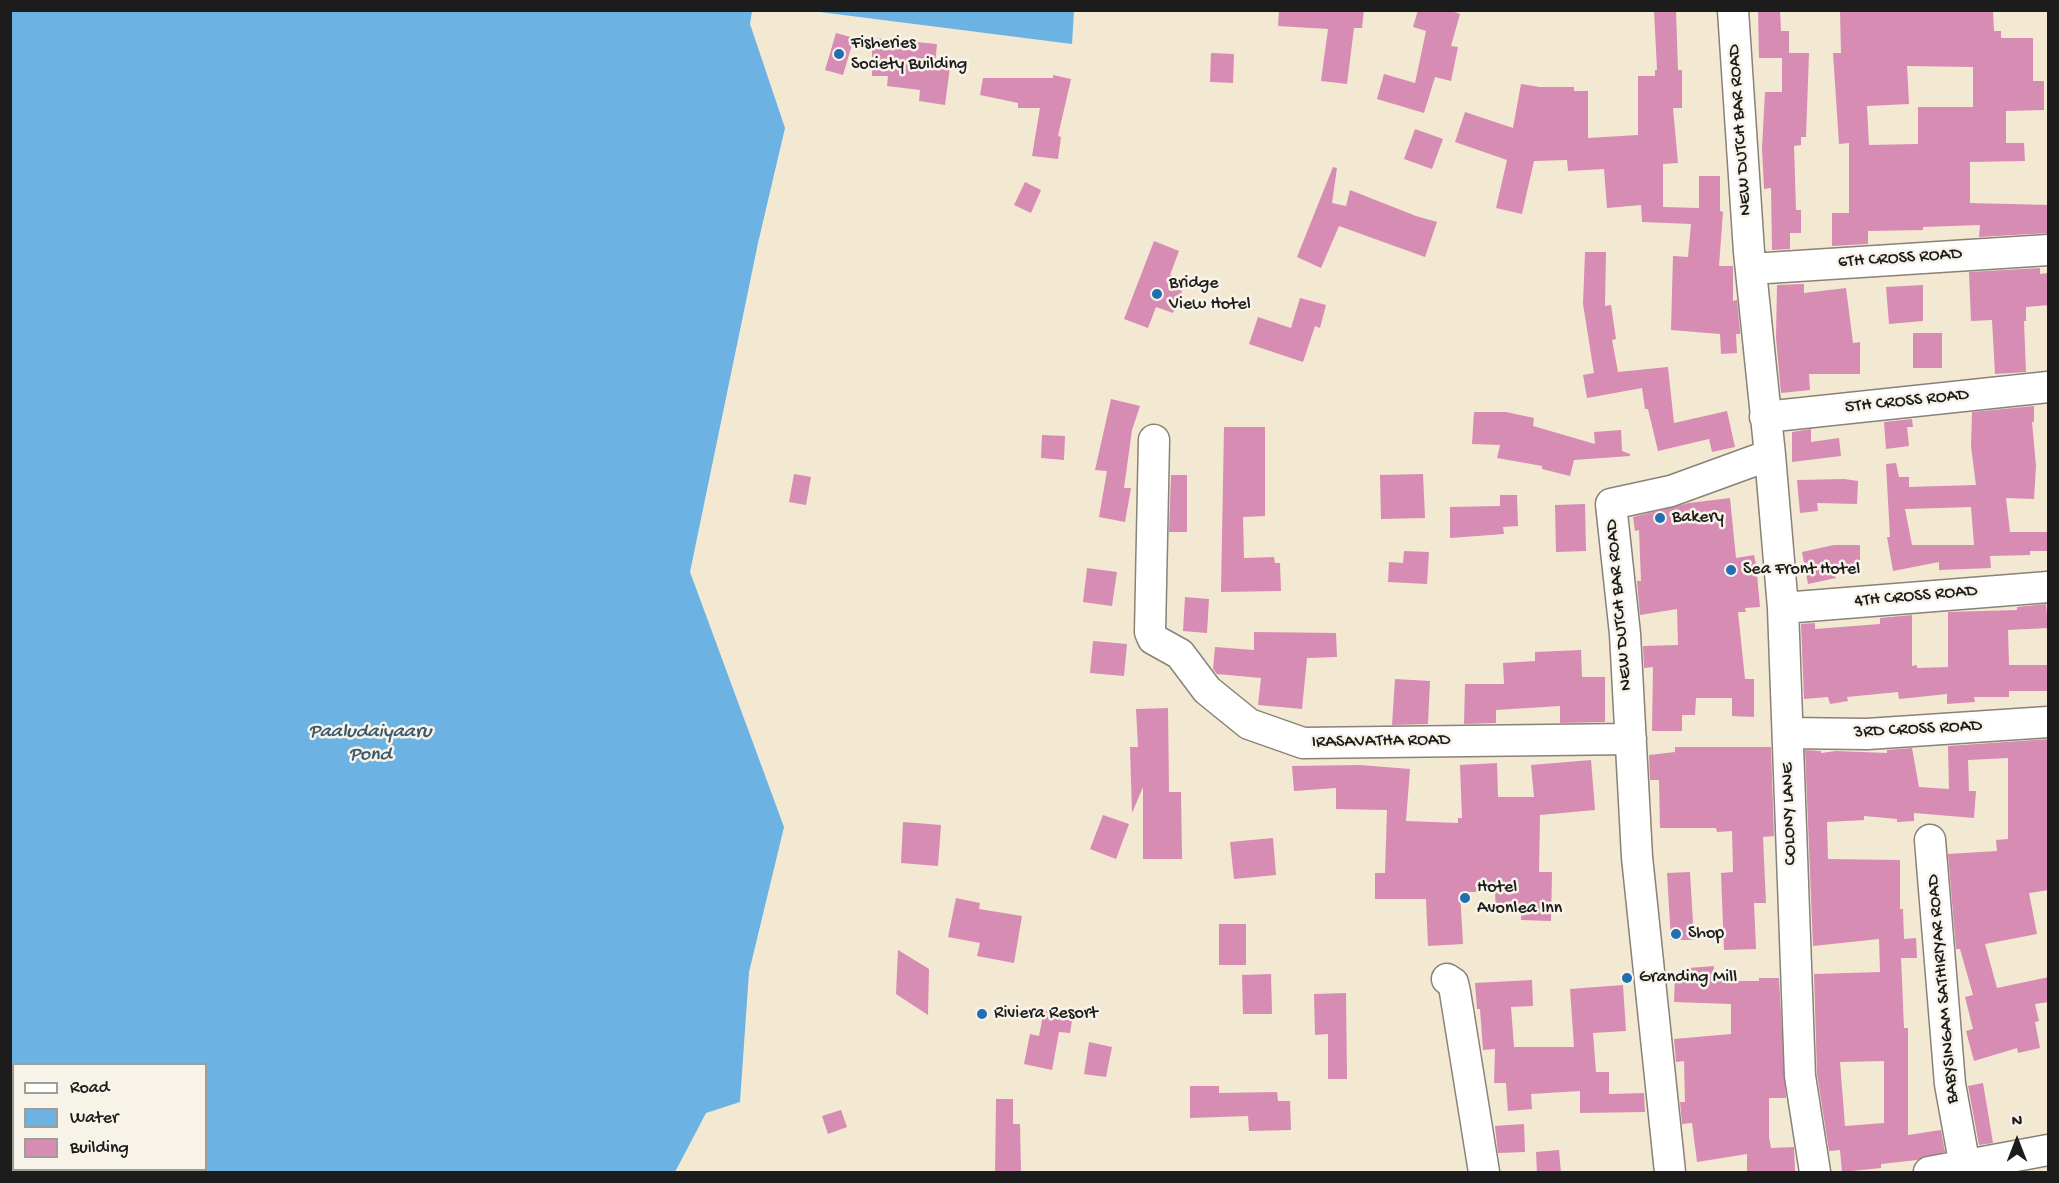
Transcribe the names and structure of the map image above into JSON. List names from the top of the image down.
{
  "streets": {
    "street": [
      "NEW DUTCH BAR ROAD",
      "6TH CROSS ROAD",
      "5TH CROSS ROAD",
      "4TH CROSS ROAD",
      "3RD CROSS ROAD",
      "IRASAVATHA ROAD",
      "COLONY LANE",
      "BABYSINGAM SATHIRIYAR ROAD"
    ]
  },
  "crossings": [
    ["NEW DUTCH BAR ROAD", "6TH CROSS ROAD"],
    ["NEW DUTCH BAR ROAD", "5TH CROSS ROAD"],
    ["NEW DUTCH BAR ROAD", "IRASAVATHA ROAD"],
    ["NEW DUTCH BAR ROAD", "COLONY LANE"],
    ["4TH CROSS ROAD", "COLONY LANE"],
    ["3RD CROSS ROAD", "COLONY LANE"]
  ],
  "water": ["Paaludaiyaaru Pond"],
  "places": [
    "Fisheries Society Building",
    "Bridge View Hotel",
    "Bakery",
    "Sea Front Hotel",
    "Hotel Avonlea Inn",
    "Shop",
    "Granding Mill",
    "Riviera Resort"
  ],
  "legend": ["Road", "Water", "Building"],
  "north": "top"
}
